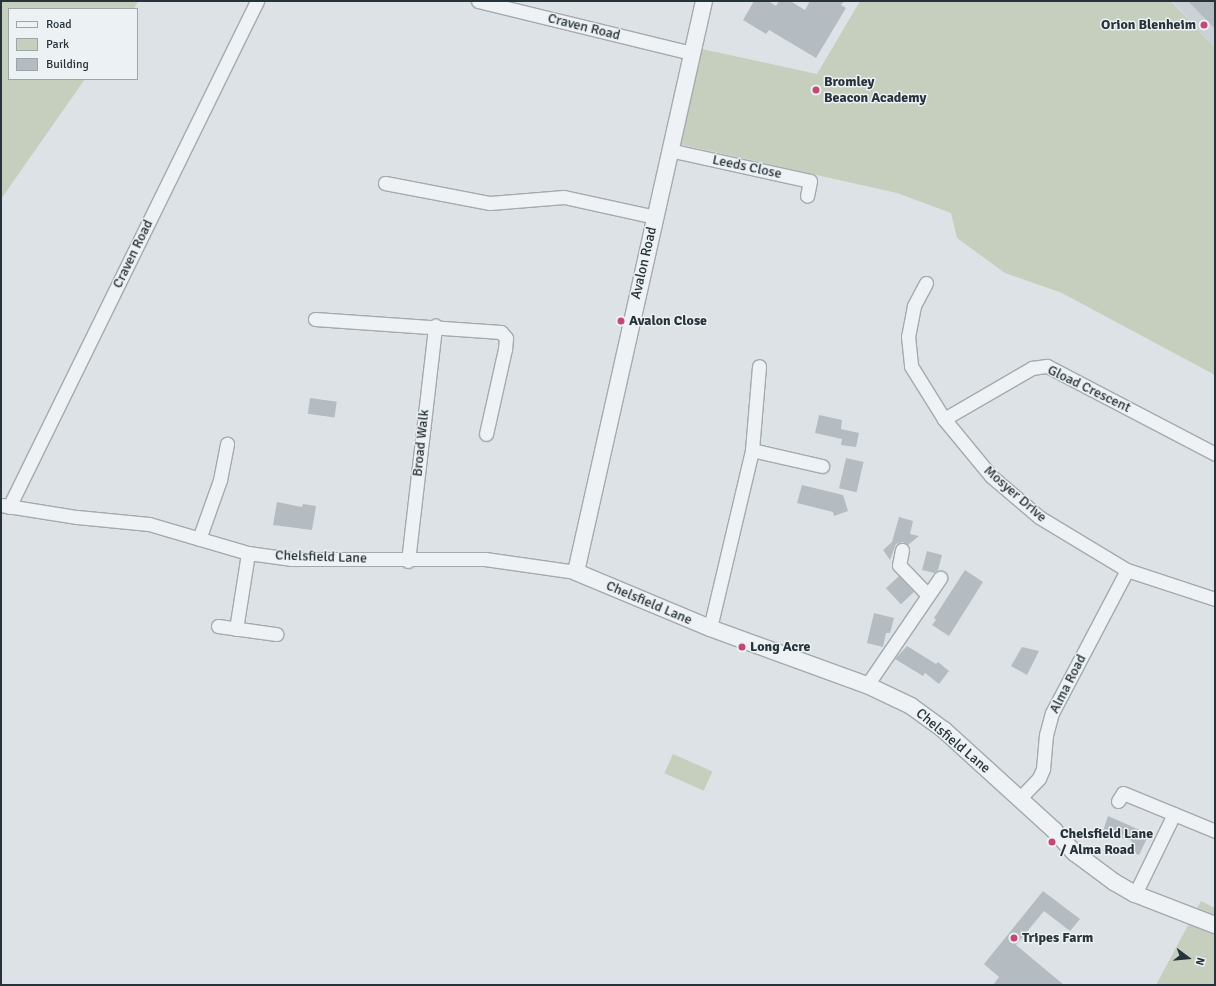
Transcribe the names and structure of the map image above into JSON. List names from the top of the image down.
{
  "streets": {
    "street": [
      "Craven Road",
      "Leeds Close",
      "Avalon Road",
      "Gload Crescent",
      "Broad Walk",
      "Mosyer Drive",
      "Chelsfield Lane",
      "Alma Road"
    ]
  },
  "crossings": [
    ["Craven Road", "Avalon Road"],
    ["Craven Road", "Chelsfield Lane"],
    ["Leeds Close", "Avalon Road"],
    ["Avalon Road", "Chelsfield Lane"],
    ["Gload Crescent", "Mosyer Drive"],
    ["Broad Walk", "Chelsfield Lane"],
    ["Mosyer Drive", "Alma Road"],
    ["Chelsfield Lane", "Alma Road"]
  ],
  "places": [
    "Orion Blenheim",
    "Bromley Beacon Academy",
    "Avalon Close",
    "Long Acre",
    "Chelsfield Lane / Alma Road",
    "Tripes Farm"
  ],
  "legend": ["Road", "Park", "Building"],
  "north": "right"
}
